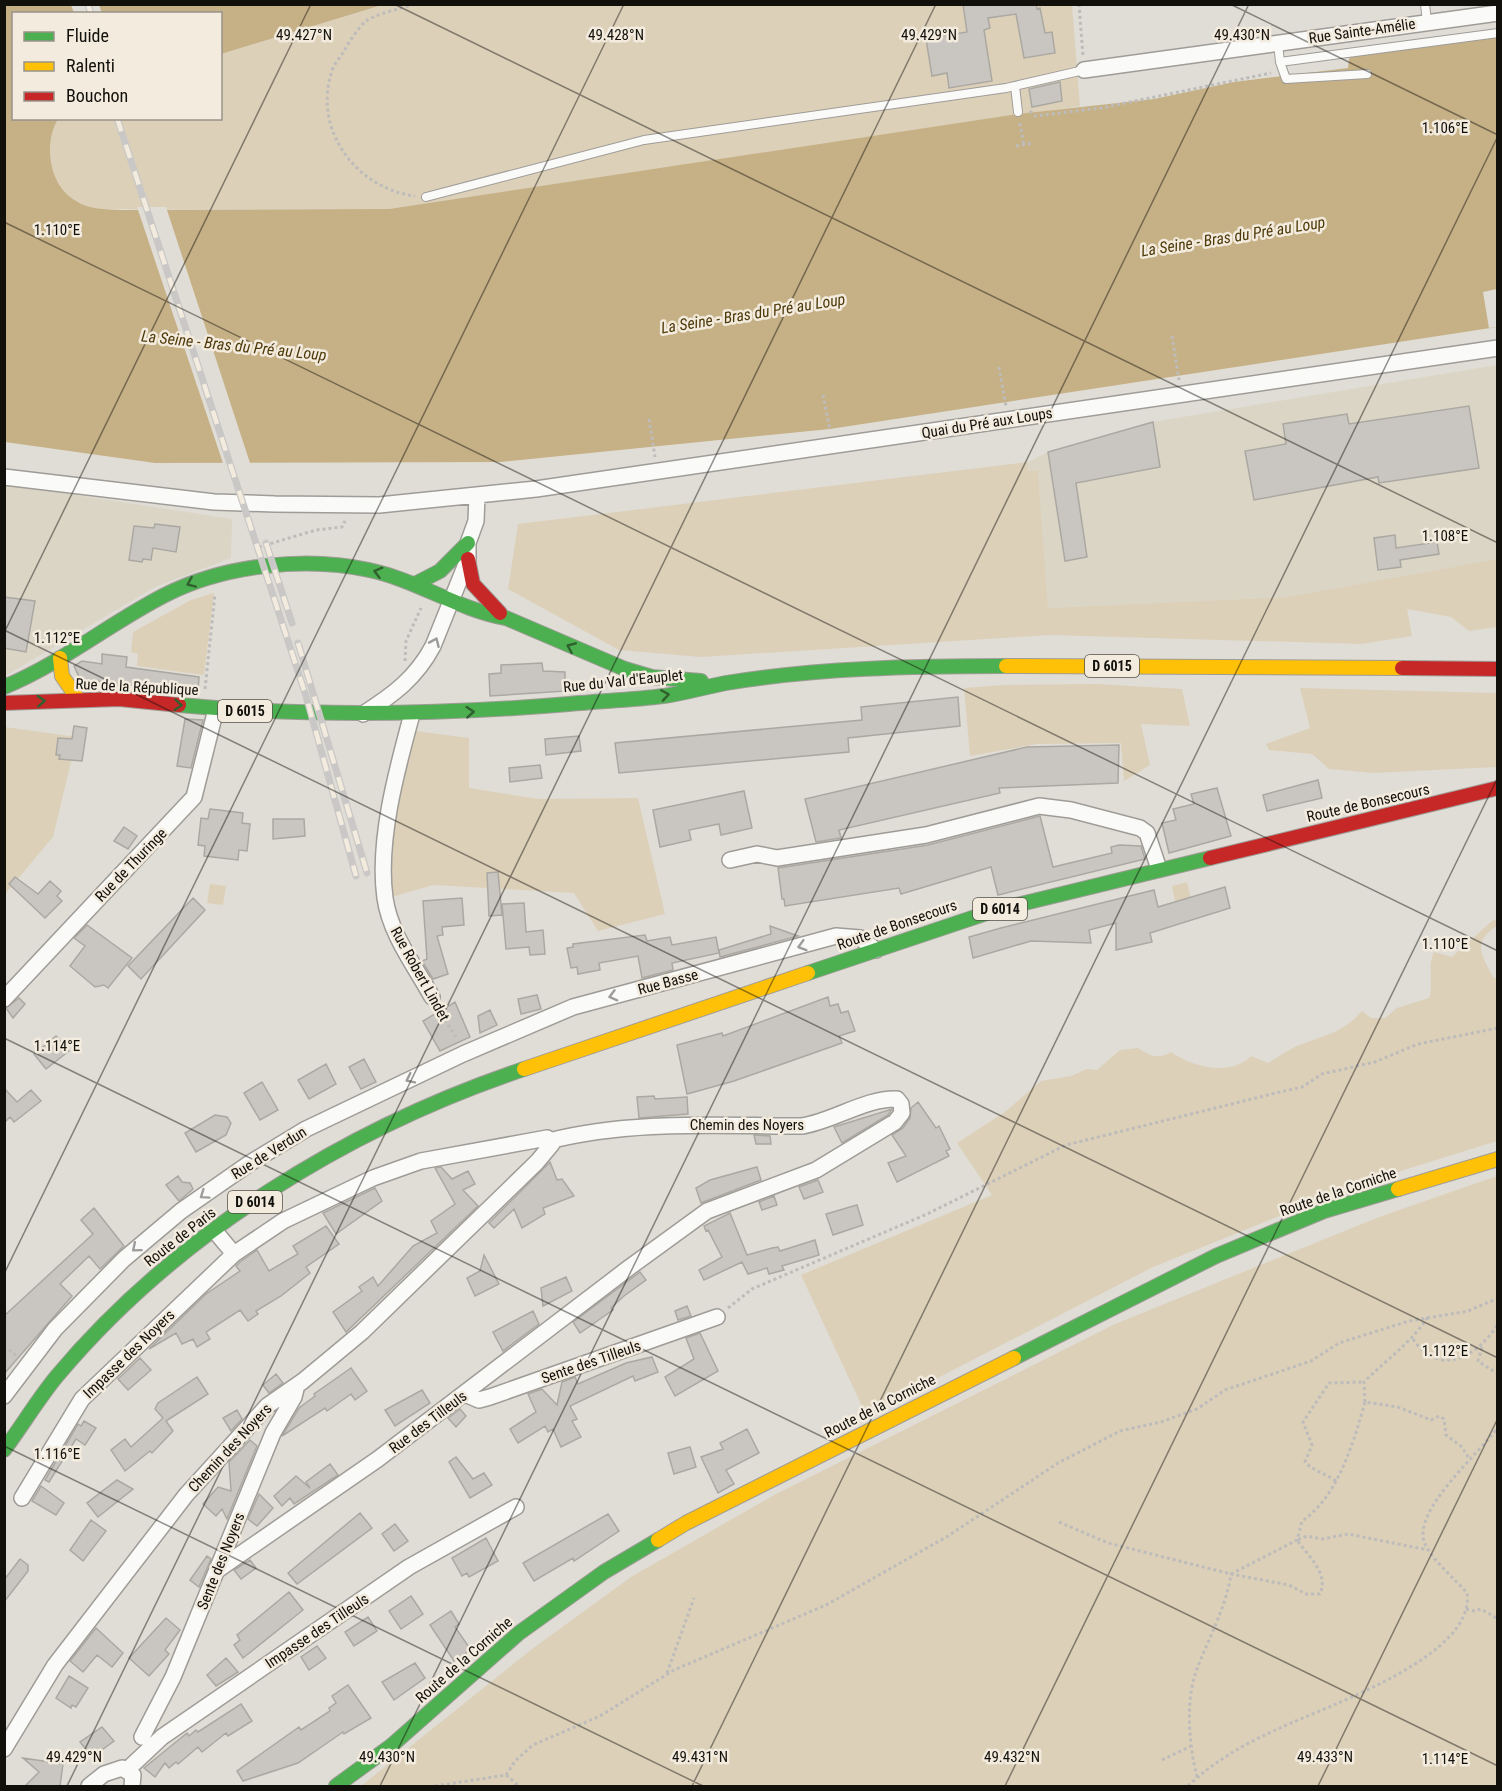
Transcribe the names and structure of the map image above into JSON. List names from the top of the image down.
{
  "streets": {
    "main road": [
      "D 6015",
      "Rue du Val d'Eauplet",
      "Rue de la République",
      "Route de Bonsecours",
      "D 6014",
      "Route de la Corniche",
      "Route de Paris"
    ],
    "street": [
      "Rue Sainte-Amélie",
      "Quai du Pré aux Loups",
      "Rue de Thuringe",
      "Rue Robert Lindet",
      "Rue Basse",
      "Chemin des Noyers",
      "Rue de Verdun",
      "Impasse des Noyers",
      "Sente des Tilleuls",
      "Rue des Tilleuls",
      "Sente des Noyers",
      "Impasse des Tilleuls"
    ]
  },
  "crossings": [
    ["D 6015", "Rue du Val d'Eauplet"],
    ["Rue du Val d'Eauplet", "Rue de la République"],
    ["Rue du Val d'Eauplet", "Rue Robert Lindet"],
    ["Rue de la République", "Rue de Thuringe"],
    ["Rue de la République", "Rue Robert Lindet"],
    ["Route de Bonsecours", "Rue Basse"],
    ["Route de Bonsecours", "Route de Paris"],
    ["Rue Robert Lindet", "Rue Basse"],
    ["Rue Robert Lindet", "Rue de Verdun"],
    ["Rue Basse", "Rue de Verdun"],
    ["Chemin des Noyers", "Impasse des Noyers"],
    ["Chemin des Noyers", "Rue des Tilleuls"],
    ["Chemin des Noyers", "Sente des Noyers"],
    ["Sente des Tilleuls", "Rue des Tilleuls"],
    ["Rue des Tilleuls", "Sente des Noyers"],
    ["Sente des Noyers", "Impasse des Tilleuls"]
  ],
  "one_way": ["Rue Basse", "Rue de Verdun"],
  "water": ["La Seine - Bras du Pré au Loup"],
  "legend": ["Fluide", "Ralenti", "Bouchon"],
  "coordinates": [
    "49.427°N",
    "49.428°N",
    "49.429°N",
    "49.430°N",
    "1.106°E",
    "1.110°E",
    "1.108°E",
    "1.112°E",
    "1.114°E",
    "1.116°E",
    "49.431°N",
    "49.432°N",
    "49.433°N"
  ]
}
